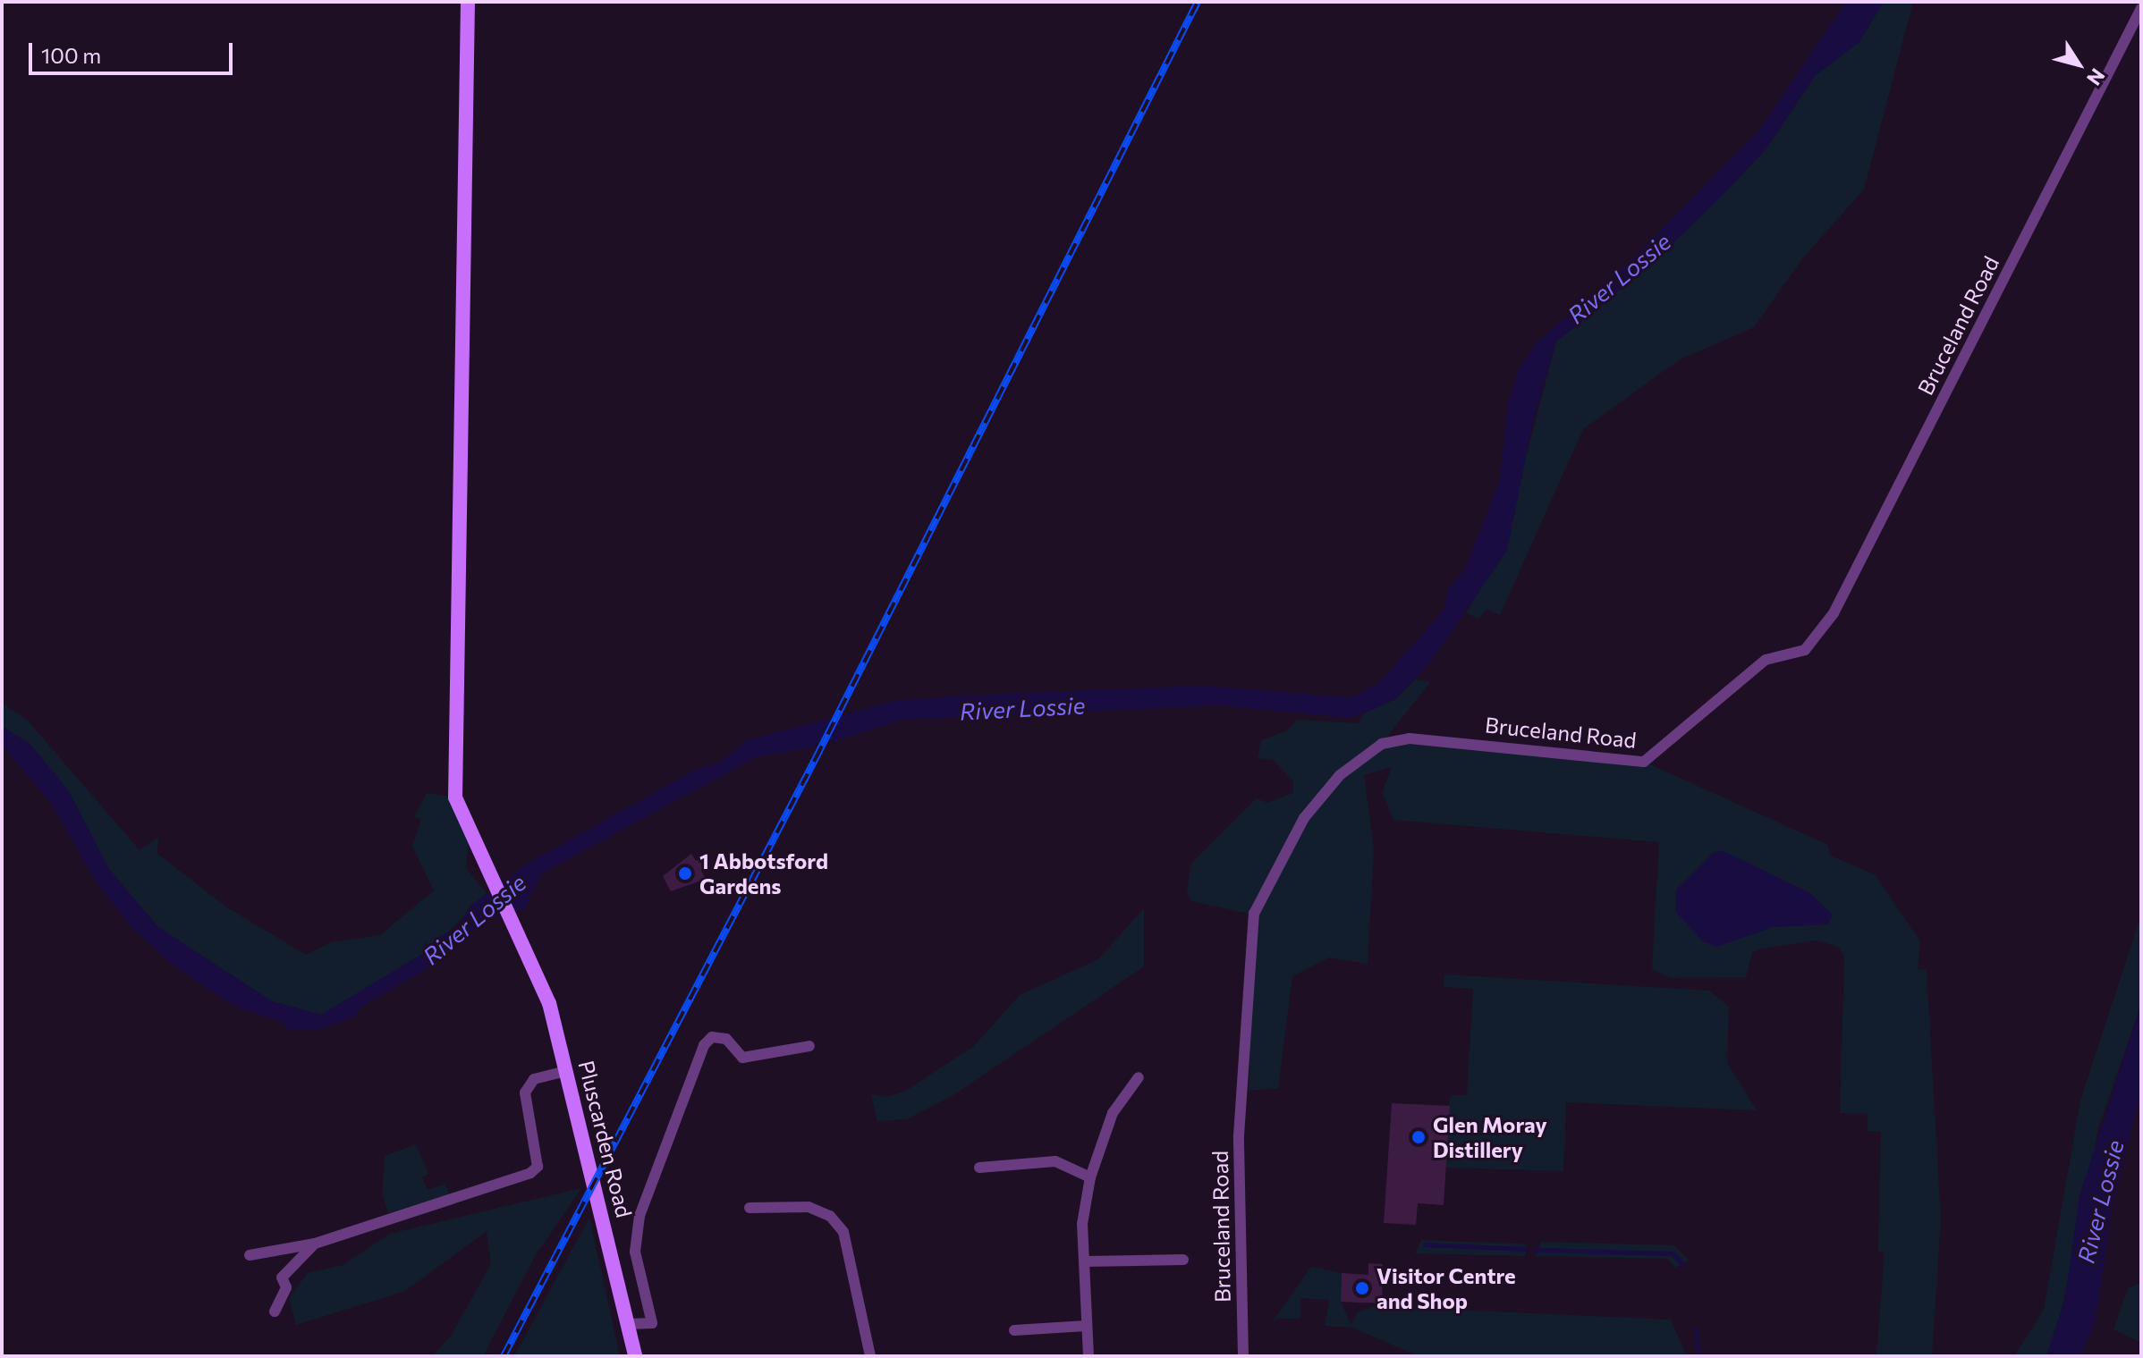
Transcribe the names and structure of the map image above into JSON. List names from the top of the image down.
{
  "streets": {
    "main road": ["Pluscarden Road"],
    "street": ["Bruceland Road"]
  },
  "water": ["River Lossie"],
  "places": ["1 Abbotsford Gardens", "Glen Moray Distillery", "Visitor Centre and Shop"],
  "scale_bar": "100 m",
  "north": "bottom right"
}
